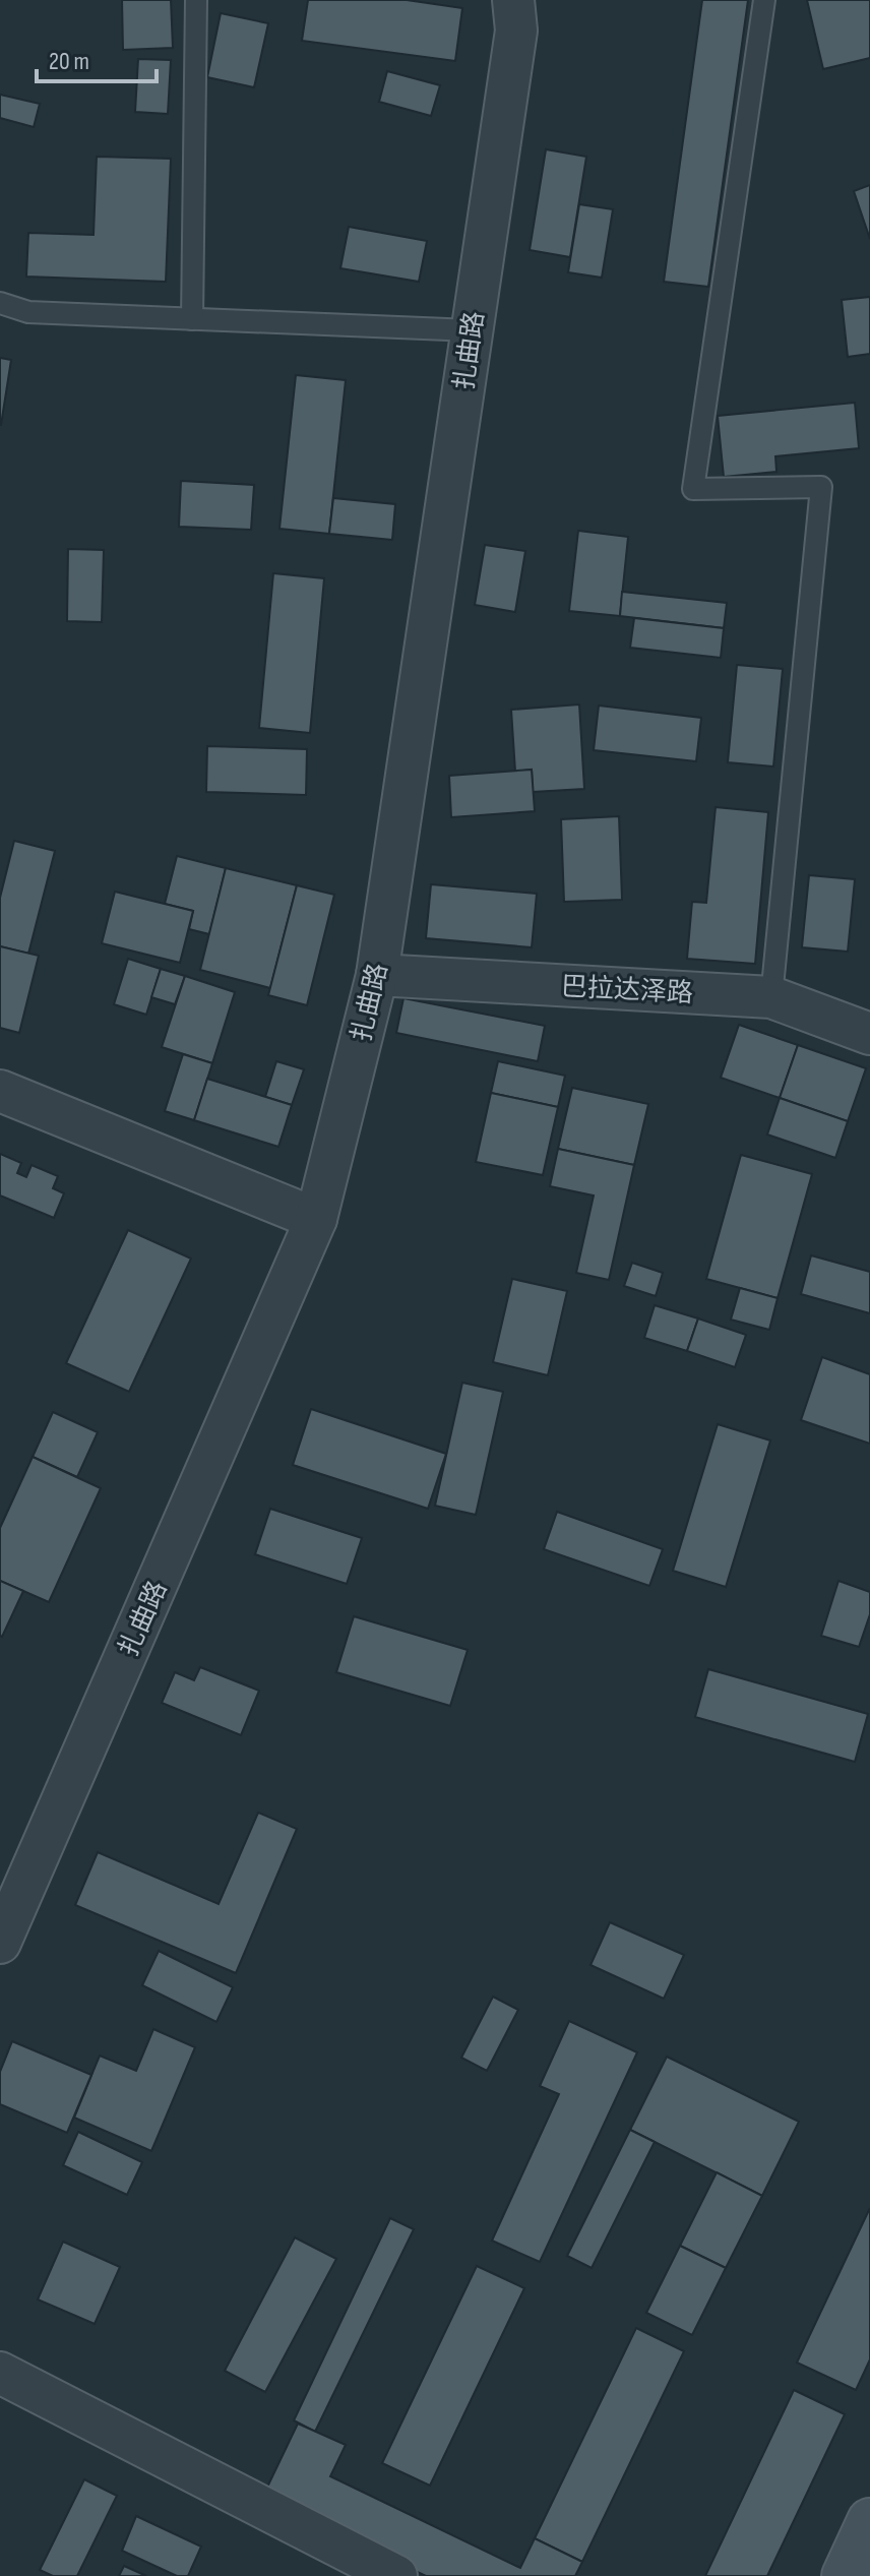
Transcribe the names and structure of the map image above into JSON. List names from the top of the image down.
{
  "streets": {
    "street": ["扎曲路", "巴拉达泽路"]
  },
  "crossings": [
    ["扎曲路", "巴拉达泽路"]
  ],
  "scale_bar": "20 m"
}
